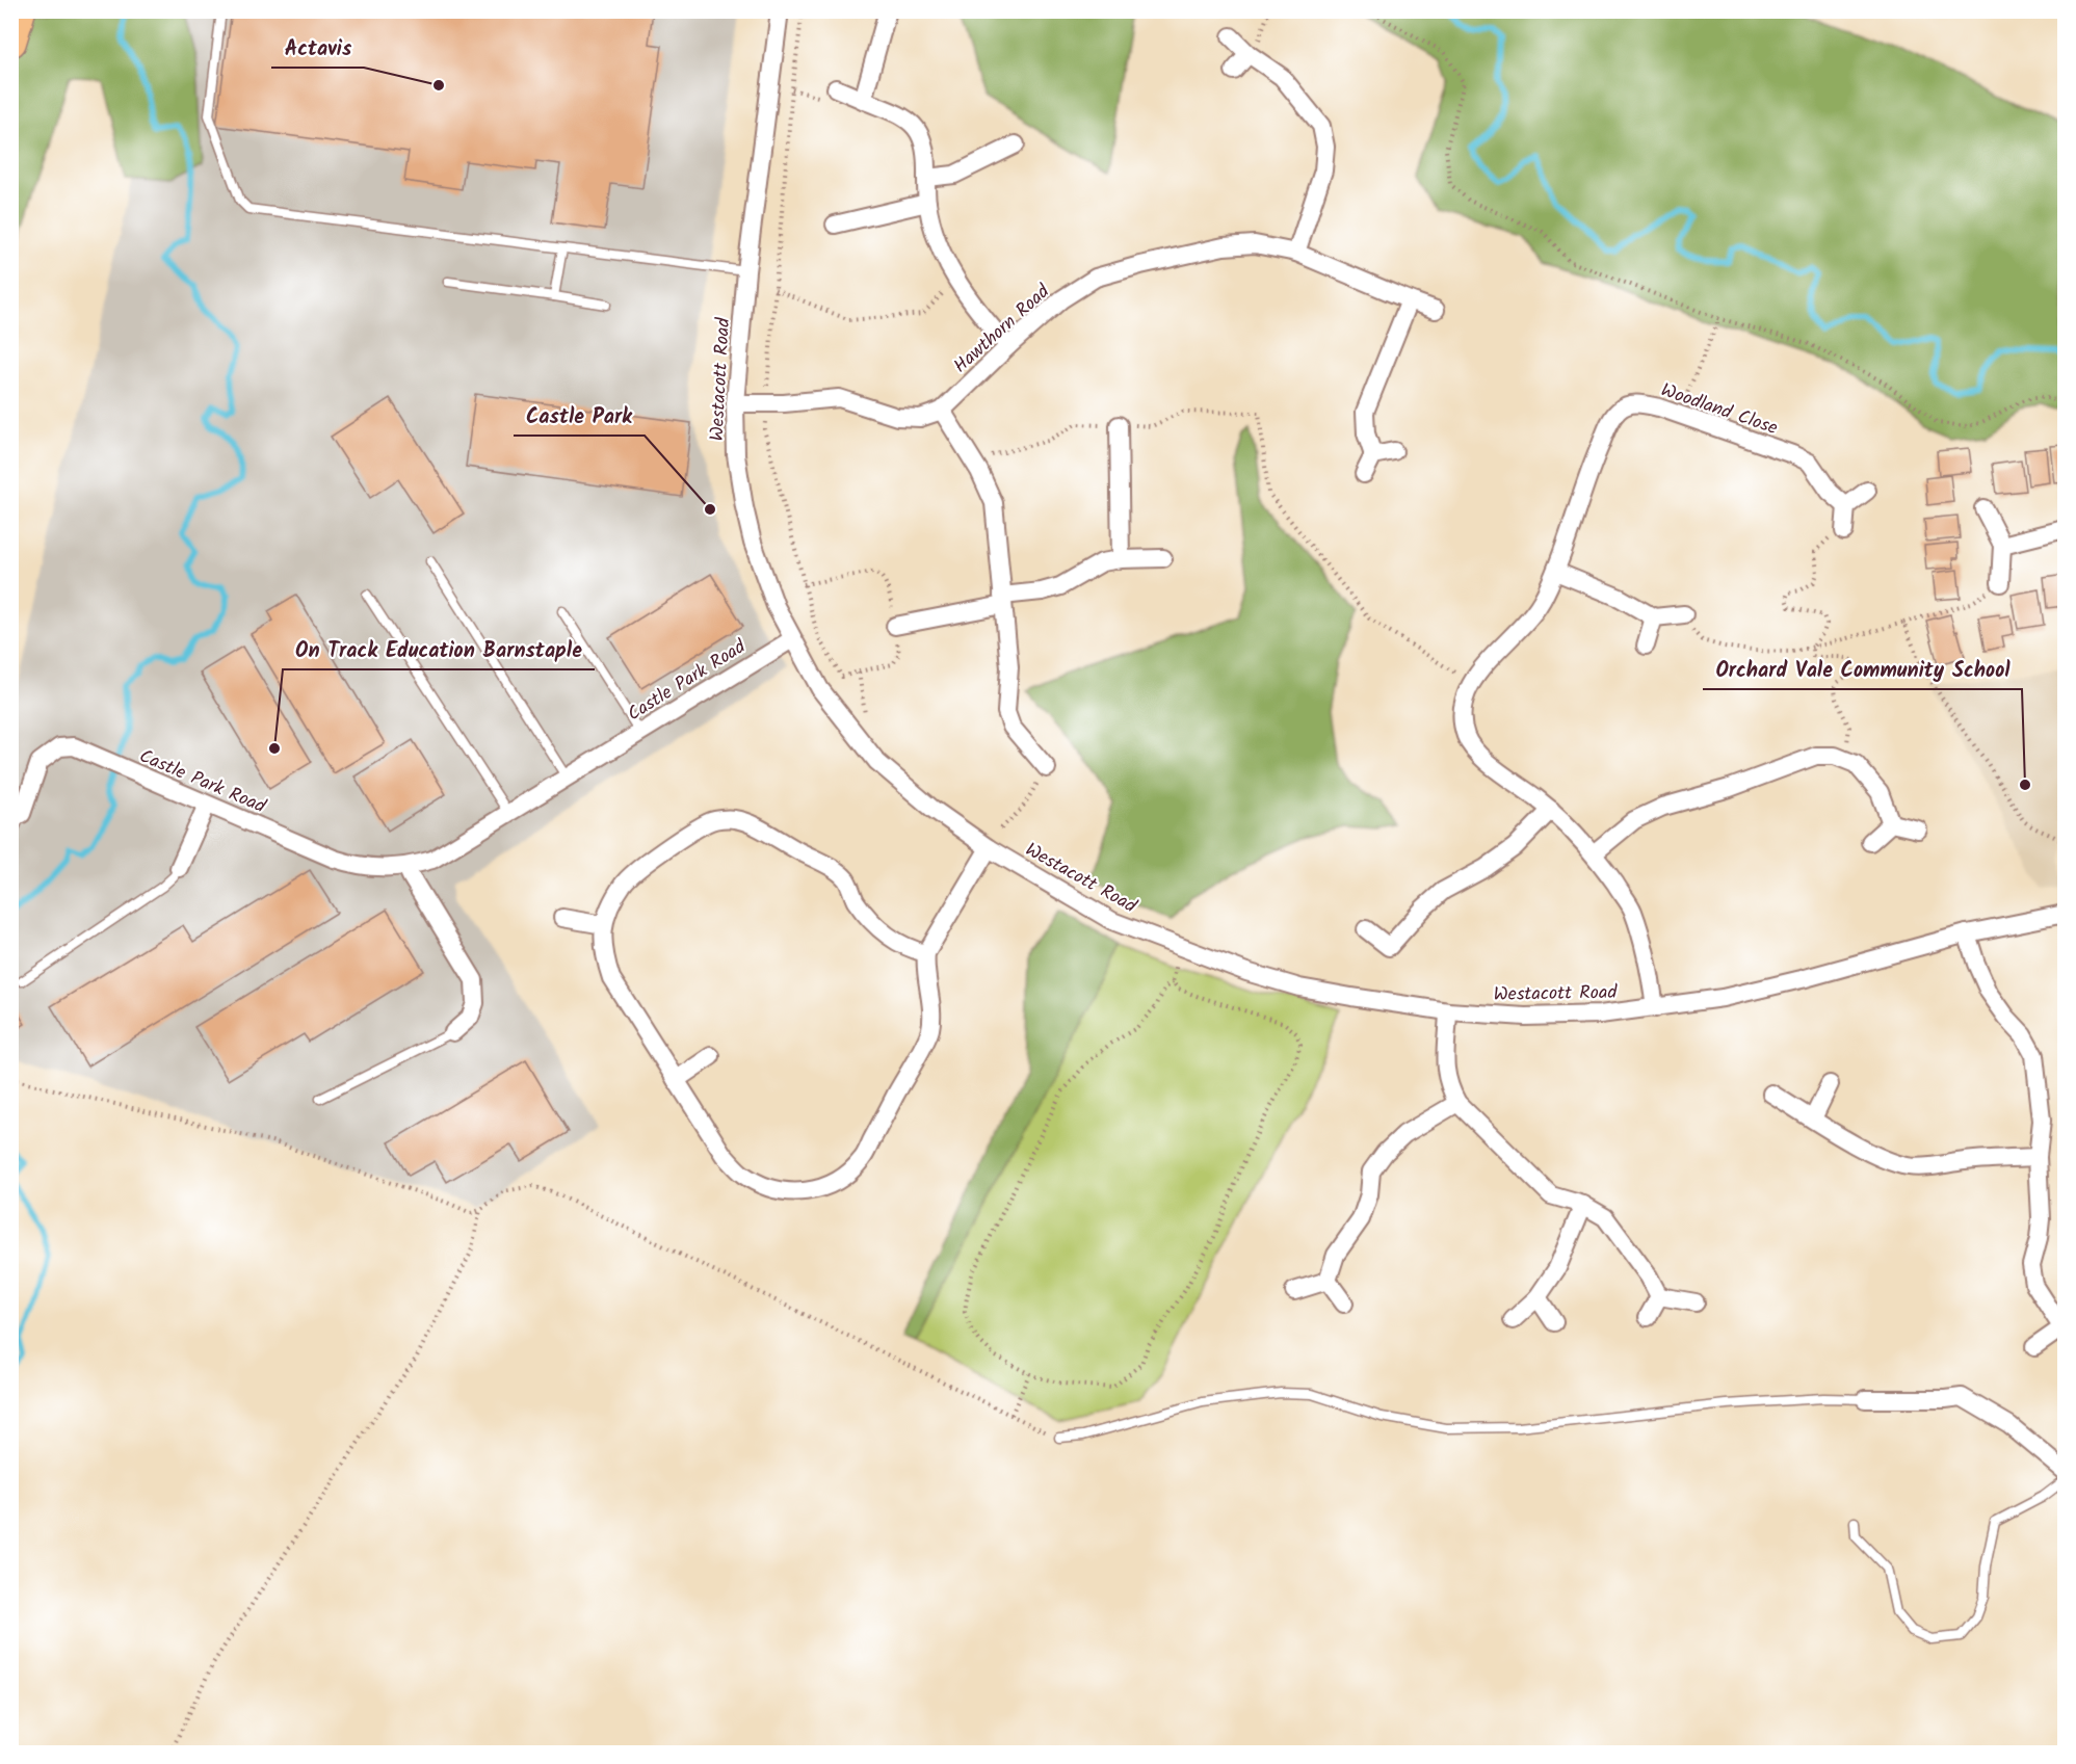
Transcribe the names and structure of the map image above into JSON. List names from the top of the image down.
{
  "streets": {
    "street": [
      "Hawthorn Road",
      "Westacott Road",
      "Woodland Close",
      "Castle Park Road"
    ]
  },
  "crossings": [
    ["Westacott Road", "Woodland Close"],
    ["Westacott Road", "Castle Park Road"]
  ],
  "places": [
    "Actavis",
    "Castle Park",
    "On Track Education Barnstaple",
    "Orchard Vale Community School"
  ]
}
